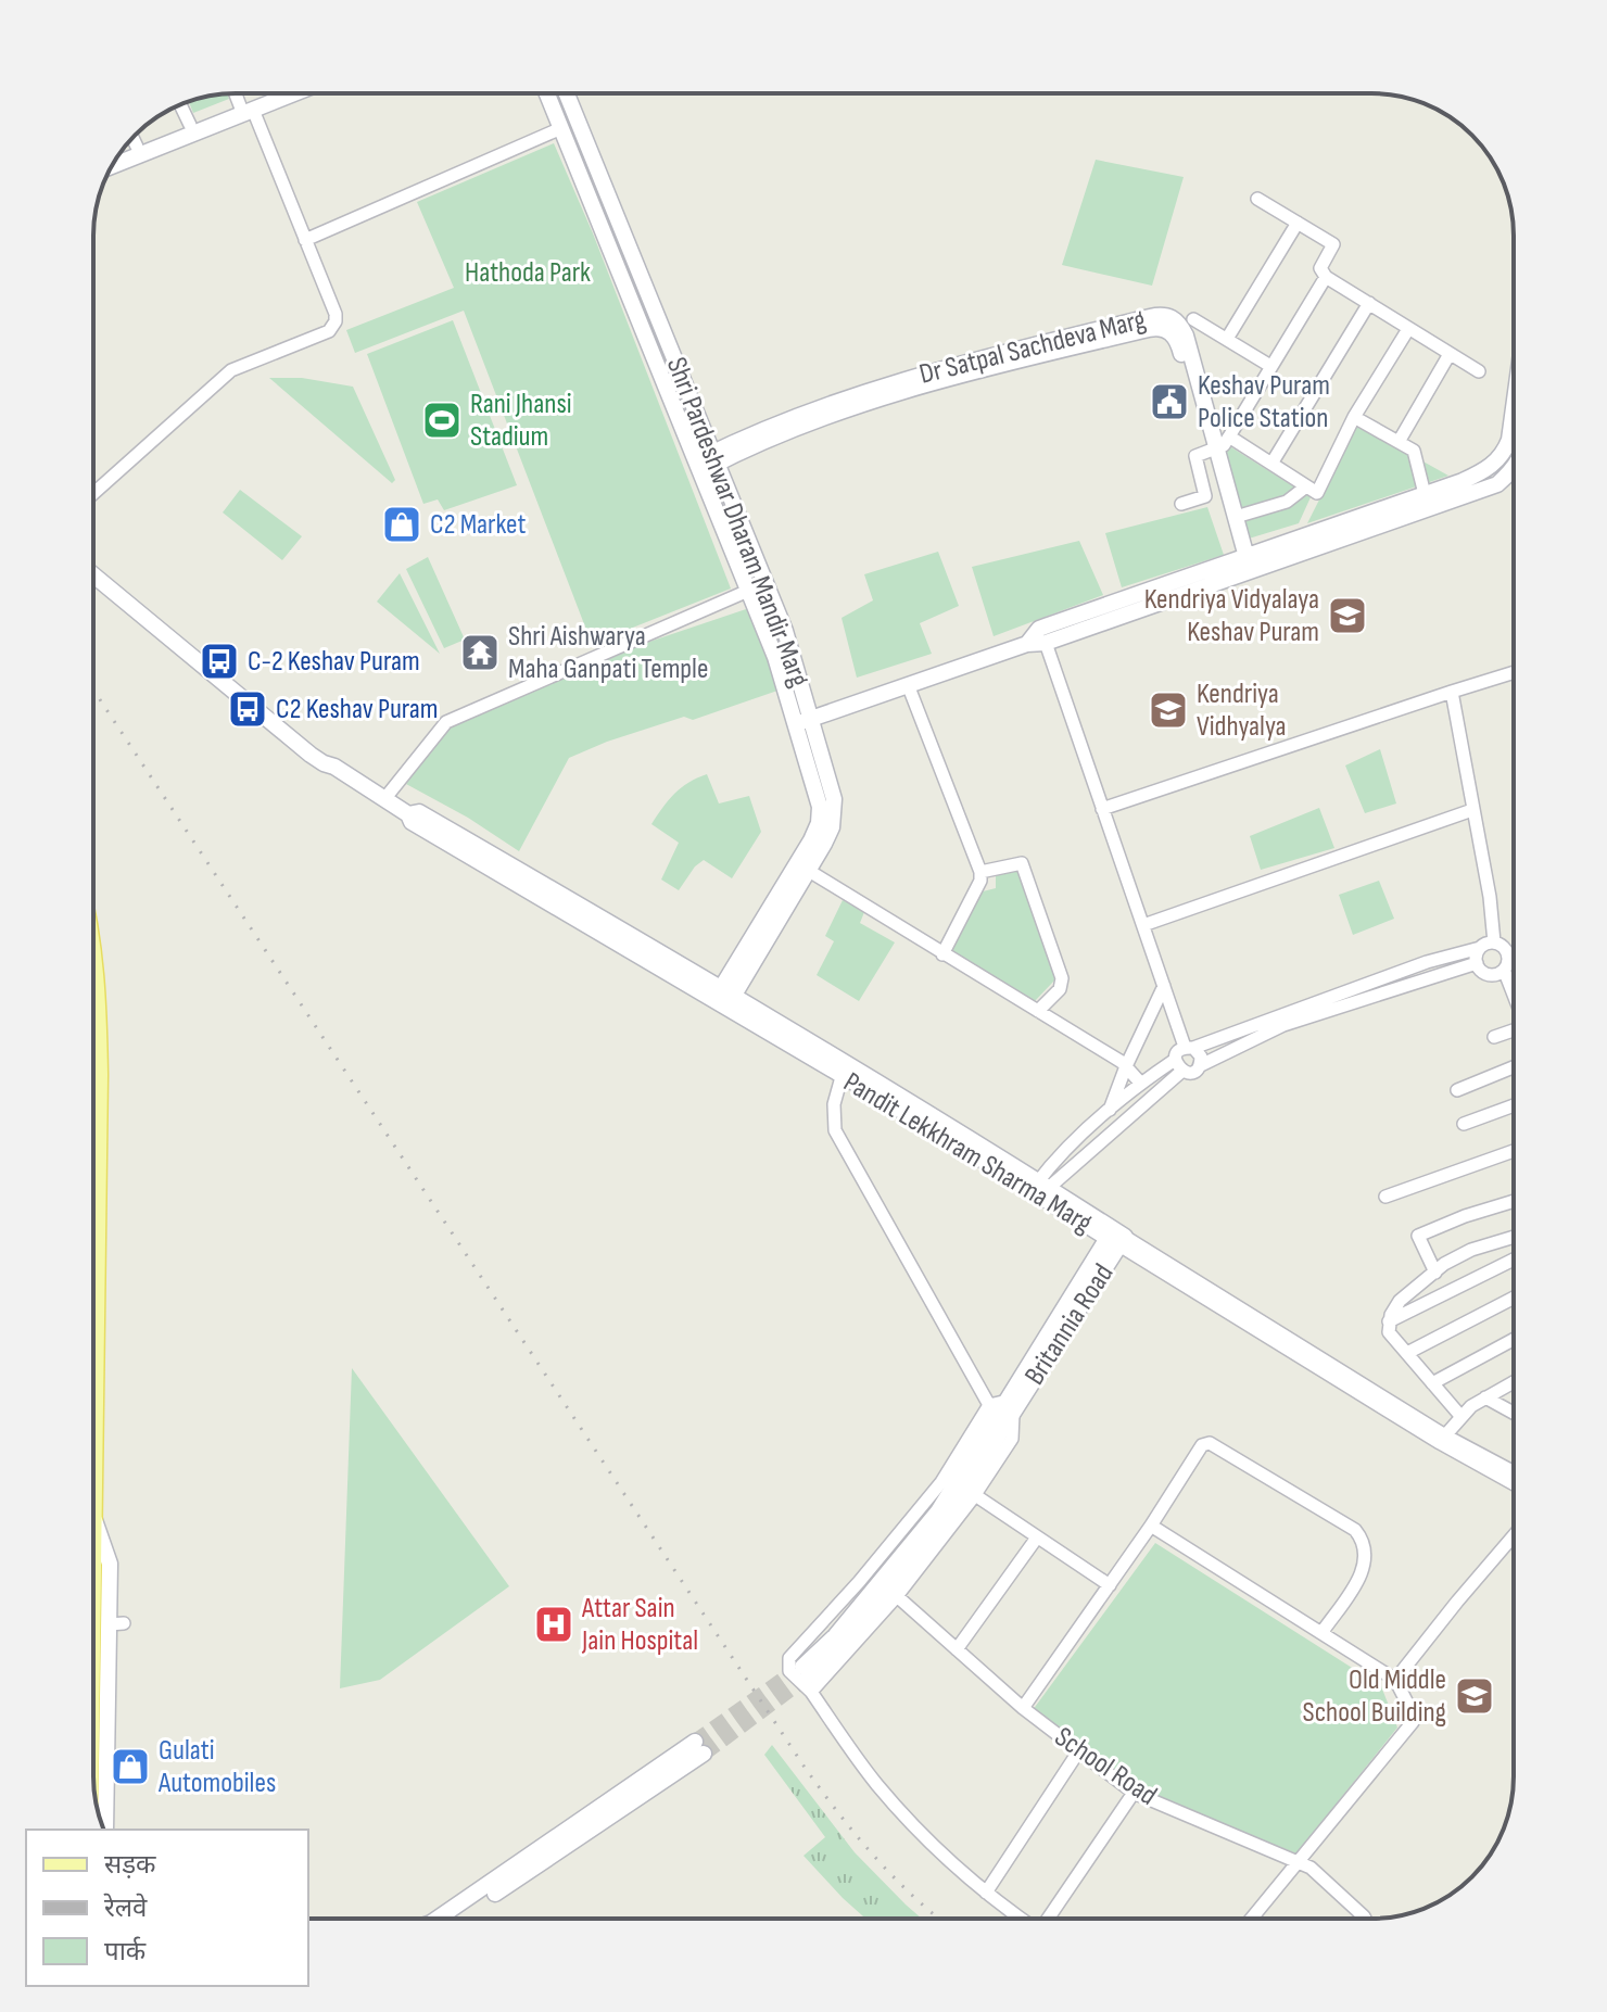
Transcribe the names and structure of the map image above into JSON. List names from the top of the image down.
{
  "streets": {
    "main road": [
      "Dr Satpal Sachdeva Marg",
      "Shri Pardeshwar Dharam Mandir Marg",
      "Pandit Lekkhram Sharma Marg",
      "Britannia Road"
    ],
    "street": ["School Road"]
  },
  "crossings": [
    ["Dr Satpal Sachdeva Marg", "Shri Pardeshwar Dharam Mandir Marg"],
    ["Shri Pardeshwar Dharam Mandir Marg", "Pandit Lekkhram Sharma Marg"],
    ["Pandit Lekkhram Sharma Marg", "Britannia Road"]
  ],
  "parks": ["Hathoda Park"],
  "places": {
    "public building": ["Keshav Puram Police Station"],
    "sports": ["Rani Jhansi Stadium"],
    "shop": ["C2 Market", "Gulati Automobiles"],
    "school or university": ["Kendriya Vidyalaya Keshav Puram", "Kendriya Vidhyalya", "Old Middle School Building"],
    "temple": ["Shri Aishwarya Maha Ganpati Temple"],
    "bus stop": ["C-2 Keshav Puram", "C2 Keshav Puram"],
    "hospital": ["Attar Sain Jain Hospital"]
  },
  "legend": ["सड़क", "रेलवे", "पार्क"]
}
